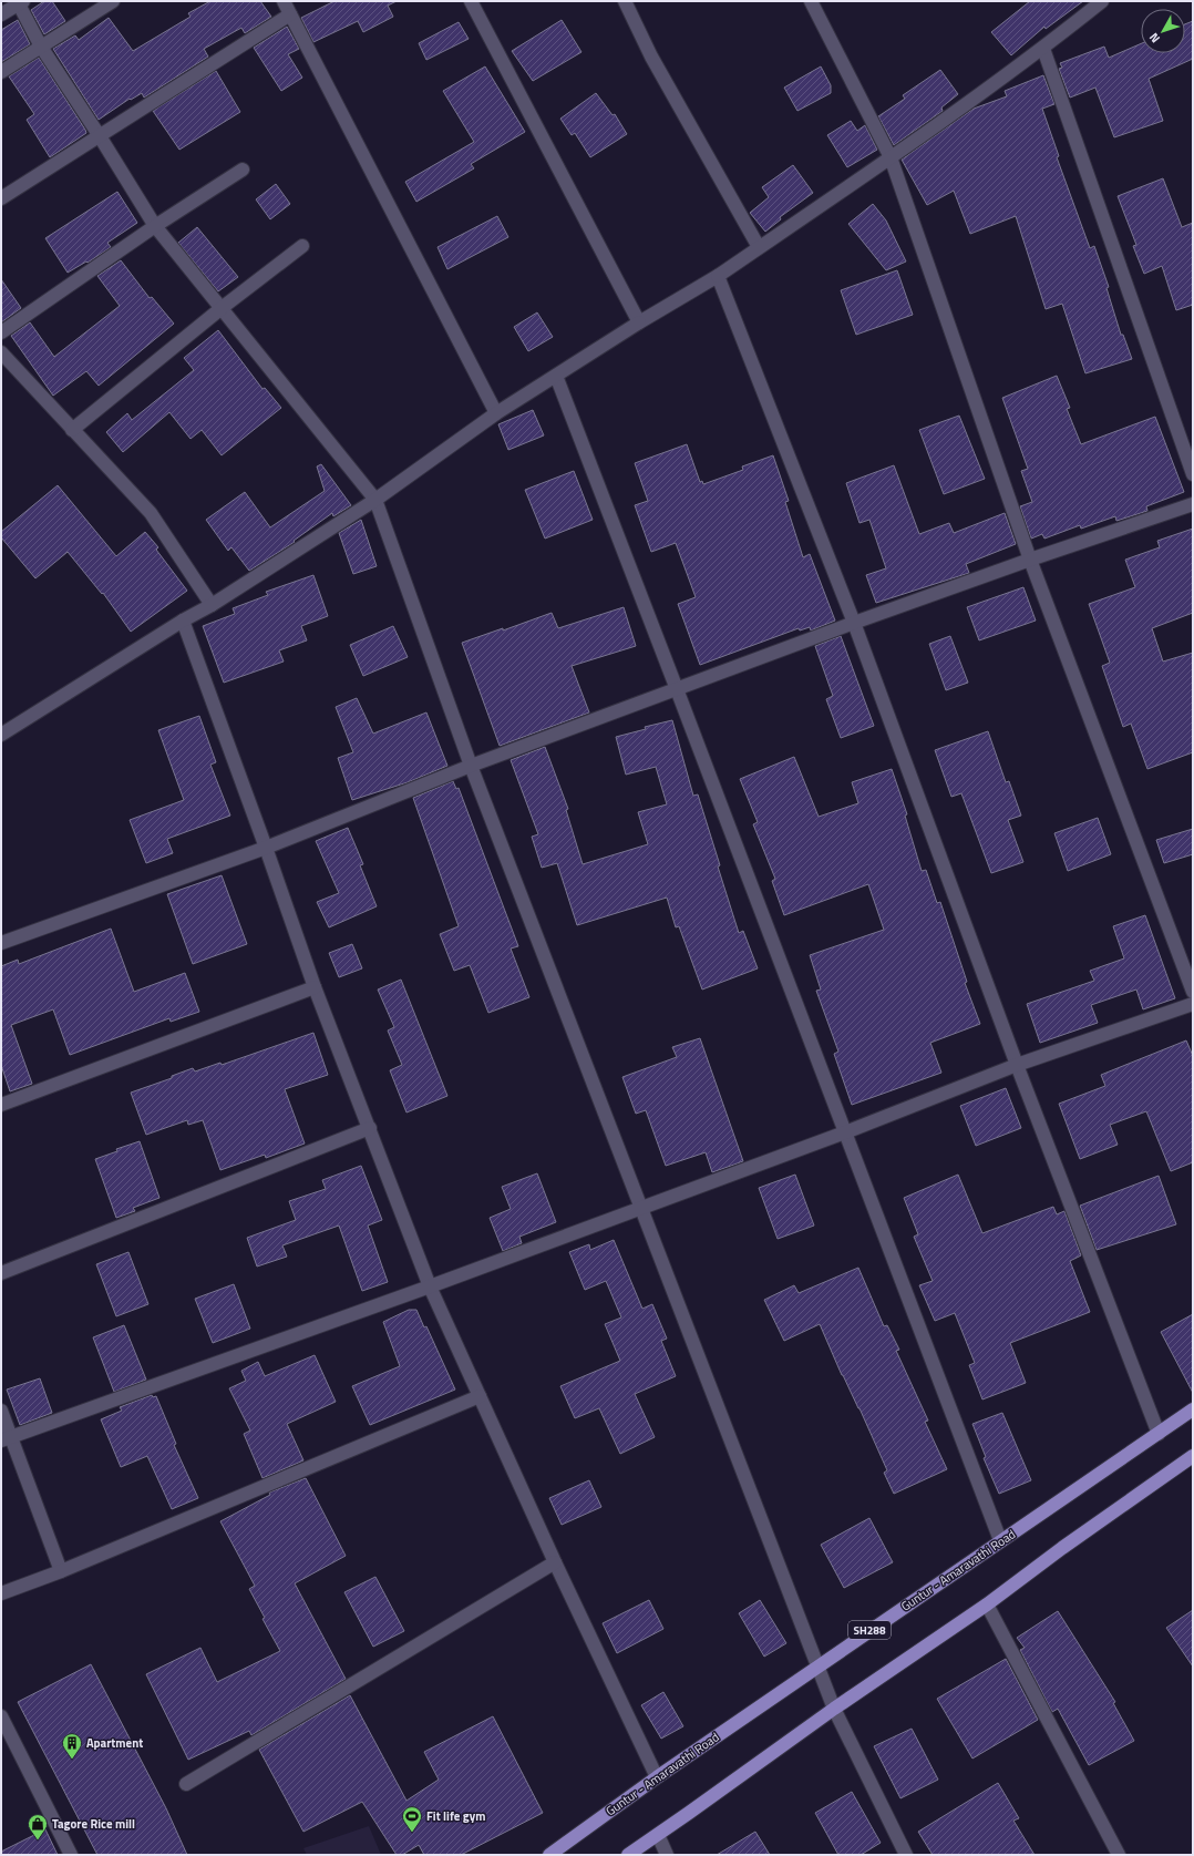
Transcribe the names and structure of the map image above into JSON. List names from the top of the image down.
{
  "streets": {
    "main road": ["Guntur - Amaravathi Road", "SH288"]
  },
  "places": {
    "building": ["Apartment"],
    "sports": ["Fit life gym"],
    "shop": ["Tagore Rice mill"]
  },
  "north": "bottom left"
}
